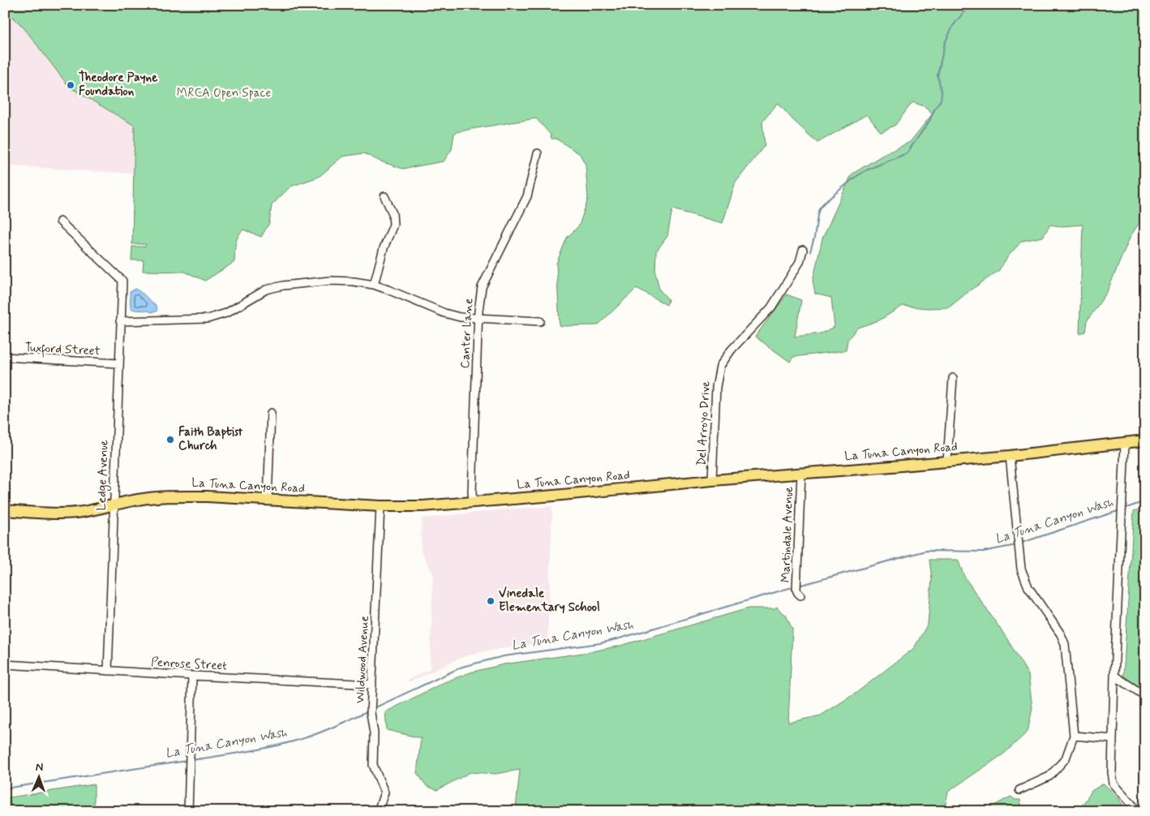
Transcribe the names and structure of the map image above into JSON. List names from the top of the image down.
{
  "streets": {
    "main road": ["La Tuna Canyon Road"],
    "street": [
      "Canter Lane",
      "Tuxford Street",
      "Del Arroyo Drive",
      "Ledge Avenue",
      "Martindale Avenue",
      "Wildwood Avenue",
      "Penrose Street"
    ]
  },
  "crossings": [
    ["Canter Lane", "La Tuna Canyon Road"],
    ["Tuxford Street", "Ledge Avenue"],
    ["Del Arroyo Drive", "La Tuna Canyon Road"],
    ["La Tuna Canyon Road", "Ledge Avenue"],
    ["La Tuna Canyon Road", "Martindale Avenue"],
    ["La Tuna Canyon Road", "Wildwood Avenue"],
    ["Ledge Avenue", "Penrose Street"],
    ["Wildwood Avenue", "Penrose Street"]
  ],
  "water": ["La Tuna Canyon Wash"],
  "parks": ["MRCA Open Space"],
  "places": ["Theodore Payne Foundation", "Faith Baptist Church", "Vinedale Elementary School"],
  "north": "top"
}
